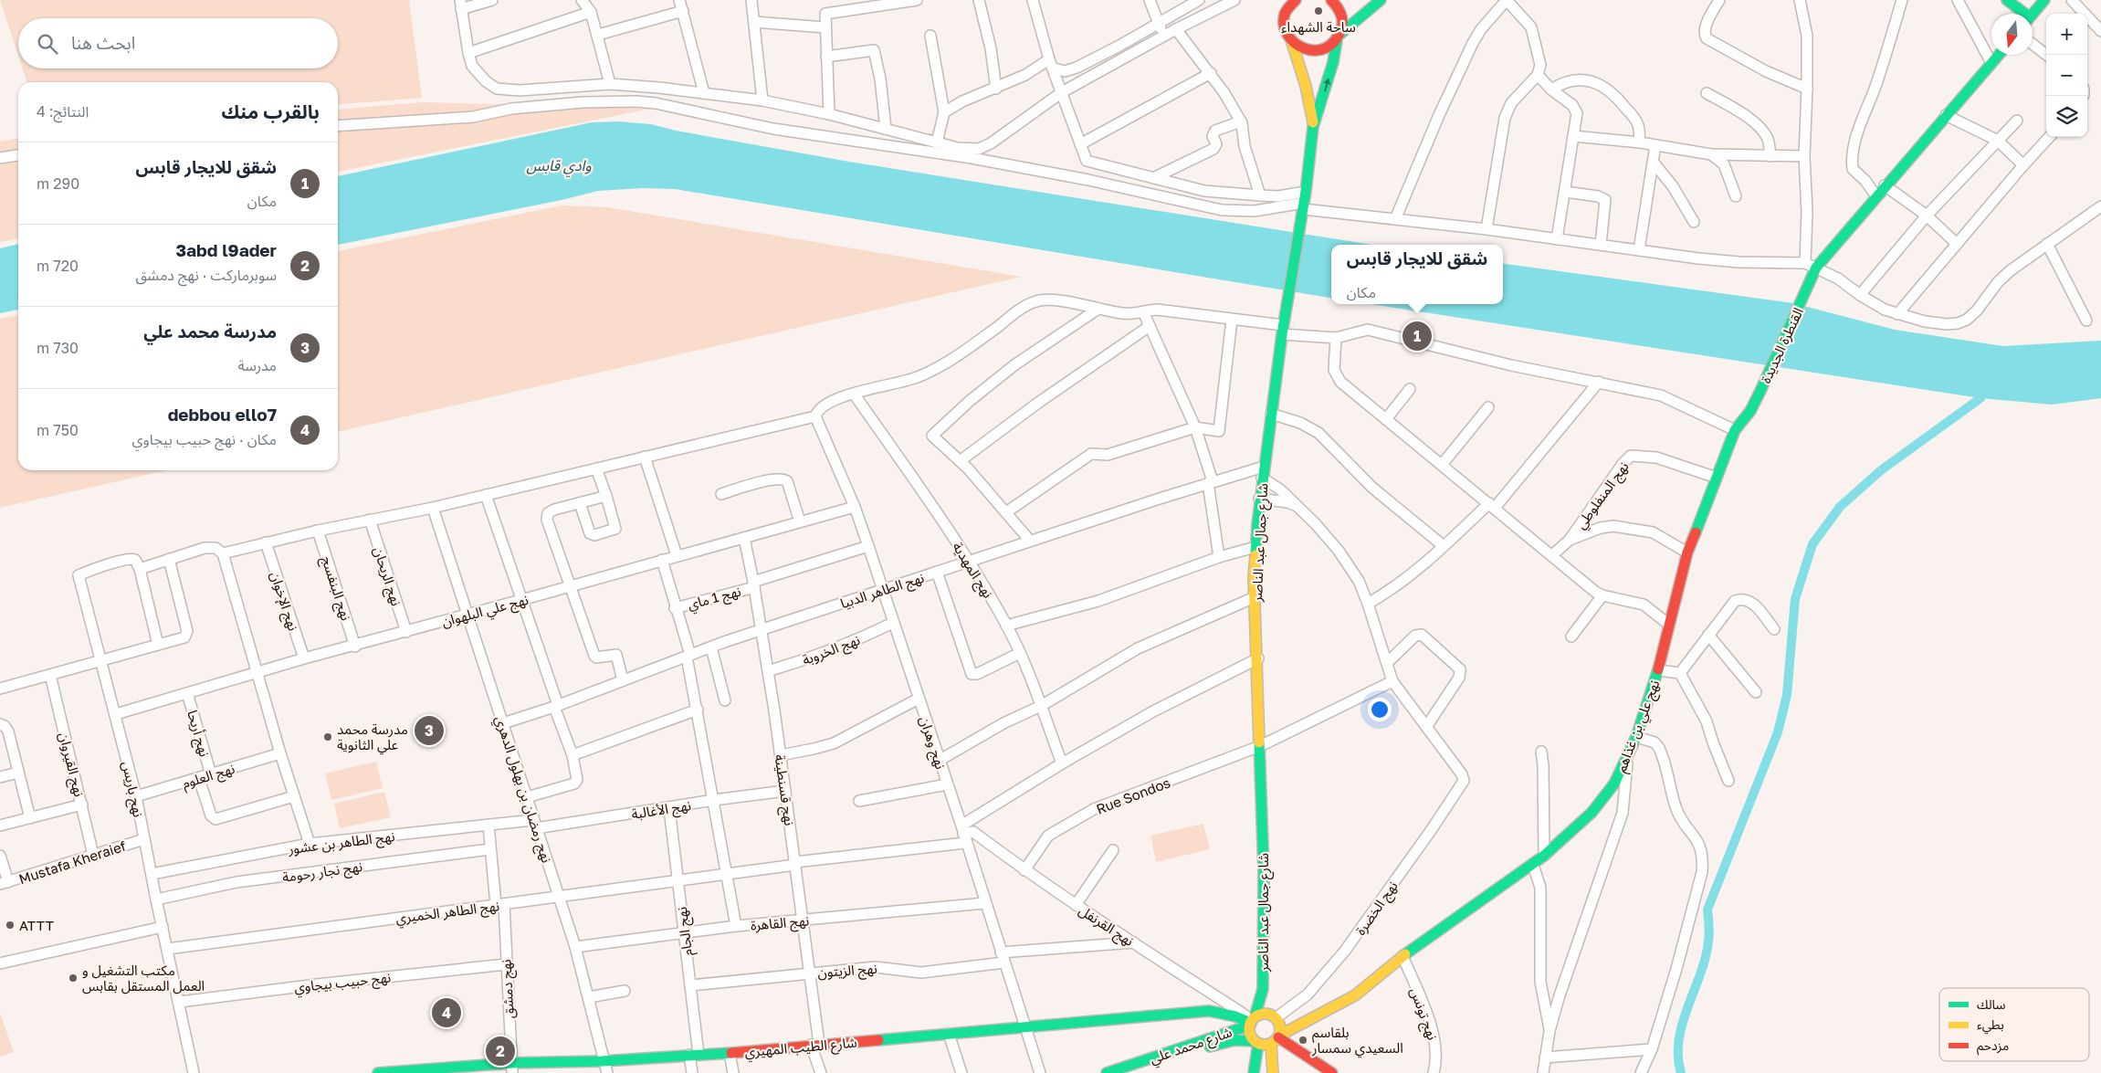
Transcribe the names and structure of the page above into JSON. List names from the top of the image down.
{
  "streets": {
    "main road": [
      "القنطرة الجديدة",
      "شارع جمال عبد الناصر",
      "نهج علي بن غذاهم",
      "شارع محمد علي",
      "شارع الطيب المهيري"
    ],
    "street": [
      "نهج المنفلوطي",
      "نهج المهدية",
      "نهج الريحان",
      "نهج البنفسج",
      "نهج الطاهر الدبيا",
      "نهج 1 ماي",
      "نهج الإخوان",
      "نهج علي البلهوان",
      "نهج الخروبة",
      "نهج أريحا",
      "نهج وهران",
      "نهج القيروان",
      "نهج العلوم",
      "نهج باريس",
      "نهج رمضان بن بهلول الدهري",
      "نهج قسنطينة",
      "Rue Sondos",
      "نهج الأغالبة",
      "نهج الطاهر بن عشور",
      "Mustafa Kheraief",
      "نهج نجار رحومة",
      "نهج الخضرة",
      "نهج الطاهر الخميري",
      "نهج القاهرة",
      "نهج القرنفل",
      "نهج الجام",
      "نهج الزيتون",
      "نهج حبيب بيجاوي",
      "نهج دمشق",
      "نهج تونس"
    ]
  },
  "crossings": [
    ["القنطرة الجديدة", "نهج علي بن غذاهم"],
    ["نهج المنفلوطي", "نهج علي بن غذاهم"],
    ["شارع جمال عبد الناصر", "نهج الطاهر الدبيا"],
    ["شارع جمال عبد الناصر", "نهج علي بن غذاهم"],
    ["شارع جمال عبد الناصر", "Rue Sondos"],
    ["شارع جمال عبد الناصر", "نهج الخضرة"],
    ["شارع جمال عبد الناصر", "نهج القرنفل"],
    ["شارع جمال عبد الناصر", "شارع محمد علي"],
    ["شارع جمال عبد الناصر", "شارع الطيب المهيري"],
    ["نهج المهدية", "نهج الطاهر الدبيا"],
    ["نهج الريحان", "نهج علي البلهوان"],
    ["نهج البنفسج", "نهج علي البلهوان"],
    ["نهج الطاهر الدبيا", "نهج وهران"],
    ["نهج الطاهر الدبيا", "نهج رمضان بن بهلول الدهري"],
    ["نهج الطاهر الدبيا", "نهج قسنطينة"],
    ["نهج 1 ماي", "نهج وهران"],
    ["نهج 1 ماي", "نهج قسنطينة"],
    ["نهج الإخوان", "نهج علي البلهوان"],
    ["نهج علي البلهوان", "نهج أريحا"],
    ["نهج علي البلهوان", "نهج وهران"],
    ["نهج علي البلهوان", "نهج باريس"],
    ["نهج علي البلهوان", "نهج رمضان بن بهلول الدهري"],
    ["نهج علي البلهوان", "نهج قسنطينة"],
    ["نهج الخروبة", "نهج وهران"],
    ["نهج الخروبة", "نهج قسنطينة"],
    ["نهج علي بن غذاهم", "نهج الخضرة"],
    ["نهج علي بن غذاهم", "نهج القرنفل"],
    ["نهج علي بن غذاهم", "نهج تونس"],
    ["نهج علي بن غذاهم", "شارع محمد علي"],
    ["نهج علي بن غذاهم", "شارع الطيب المهيري"],
    ["نهج أريحا", "نهج العلوم"],
    ["نهج وهران", "نهج الطاهر الخميري"],
    ["نهج وهران", "نهج القاهرة"],
    ["نهج وهران", "نهج القرنفل"],
    ["نهج وهران", "نهج الزيتون"],
    ["نهج وهران", "شارع الطيب المهيري"],
    ["نهج القيروان", "Mustafa Kheraief"],
    ["نهج العلوم", "نهج باريس"],
    ["نهج باريس", "نهج الطاهر بن عشور"],
    ["نهج باريس", "Mustafa Kheraief"],
    ["نهج باريس", "نهج نجار رحومة"],
    ["نهج باريس", "نهج الطاهر الخميري"],
    ["نهج باريس", "نهج حبيب بيجاوي"],
    ["نهج رمضان بن بهلول الدهري", "نهج الأغالبة"],
    ["نهج رمضان بن بهلول الدهري", "نهج الطاهر بن عشور"],
    ["نهج رمضان بن بهلول الدهري", "نهج الطاهر الخميري"],
    ["نهج رمضان بن بهلول الدهري", "نهج القاهرة"],
    ["نهج رمضان بن بهلول الدهري", "شارع الطيب المهيري"],
    ["نهج قسنطينة", "نهج الأغالبة"],
    ["نهج قسنطينة", "نهج الطاهر الخميري"],
    ["نهج قسنطينة", "نهج القاهرة"],
    ["نهج قسنطينة", "نهج الزيتون"],
    ["نهج قسنطينة", "شارع الطيب المهيري"],
    ["Rue Sondos", "نهج القرنفل"],
    ["نهج الأغالبة", "نهج الطاهر بن عشور"],
    ["نهج الأغالبة", "نهج الجام"],
    ["نهج الطاهر بن عشور", "نهج دمشق"],
    ["نهج نجار رحومة", "نهج دمشق"],
    ["نهج الخضرة", "نهج القرنفل"],
    ["نهج الخضرة", "شارع محمد علي"],
    ["نهج الخضرة", "شارع الطيب المهيري"],
    ["نهج الطاهر الخميري", "نهج القرنفل"],
    ["نهج الطاهر الخميري", "نهج الجام"],
    ["نهج الطاهر الخميري", "نهج دمشق"],
    ["نهج القاهرة", "نهج الجام"],
    ["نهج القرنفل", "نهج الزيتون"],
    ["نهج القرنفل", "شارع محمد علي"],
    ["نهج القرنفل", "شارع الطيب المهيري"],
    ["نهج الجام", "نهج الزيتون"],
    ["نهج الجام", "شارع الطيب المهيري"],
    ["نهج حبيب بيجاوي", "نهج دمشق"],
    ["نهج دمشق", "شارع الطيب المهيري"],
    ["شارع محمد علي", "شارع الطيب المهيري"]
  ],
  "water": ["وادي قابس"],
  "places": [
    "ساحة الشهداء",
    "مدرسة محمد علي الثانوية",
    "ATTT",
    "مكتب التشغيل و العمل المستقل بقابس",
    "بلقاسم السعيدي سمسار"
  ],
  "legend": ["سالك", "بطيء", "مزدحم"],
  "north": "bottom",
  "page": {
    "map_buttons": ["+", "−"],
    "search": "ابحث هنا",
    "heading": ["بالقرب منك", "النتائج: 4"],
    "list": [
      {
        "mark": "1",
        "name": "شقق للايجار قابس",
        "note": "مكان",
        "value": "290 m"
      },
      {
        "mark": "2",
        "name": "3abd l9ader",
        "note": "سوبرماركت · نهج دمشق",
        "value": "720 m"
      },
      {
        "mark": "3",
        "name": "مدرسة محمد علي",
        "note": "مدرسة",
        "value": "730 m"
      },
      {
        "mark": "4",
        "name": "debbou ello7",
        "note": "مكان · نهج حبيب بيجاوي",
        "value": "750 m"
      }
    ],
    "popup": ["شقق للايجار قابس", "مكان"],
    "pins": [
      "1",
      "3",
      "4",
      "2"
    ]
  }
}
